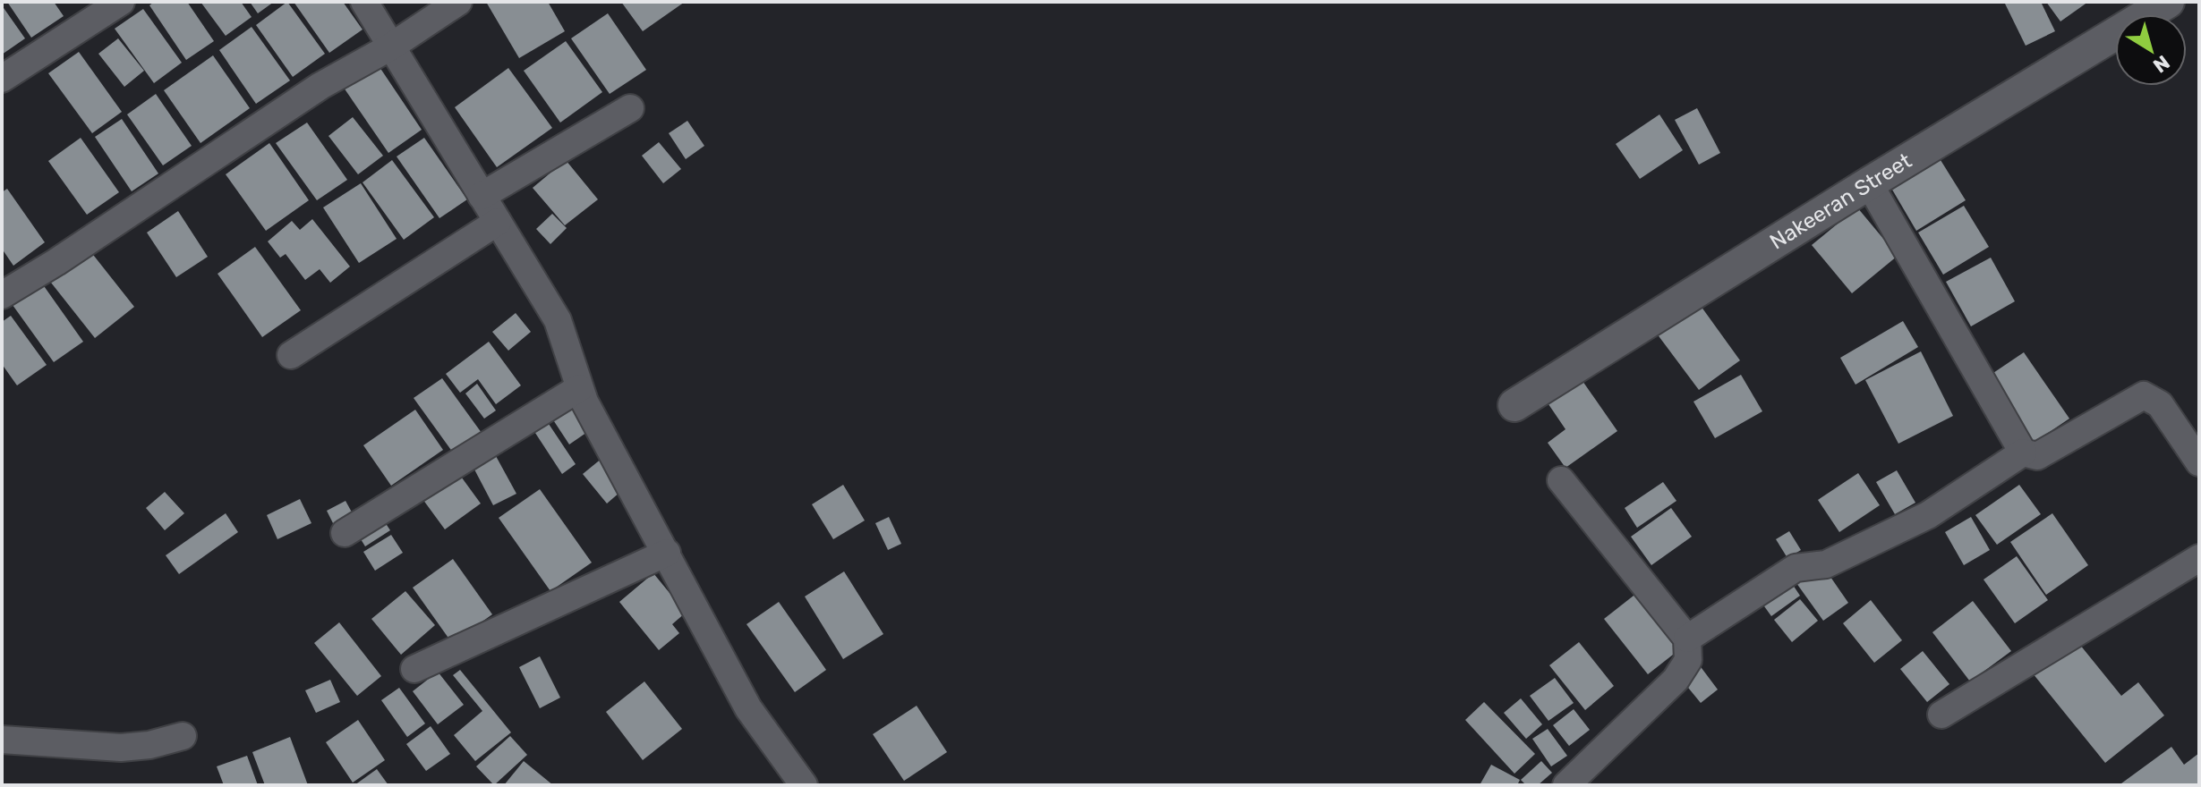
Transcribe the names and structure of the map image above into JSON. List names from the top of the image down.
{
  "streets": {
    "street": ["Nakeeran Street"]
  },
  "north": "bottom right"
}
